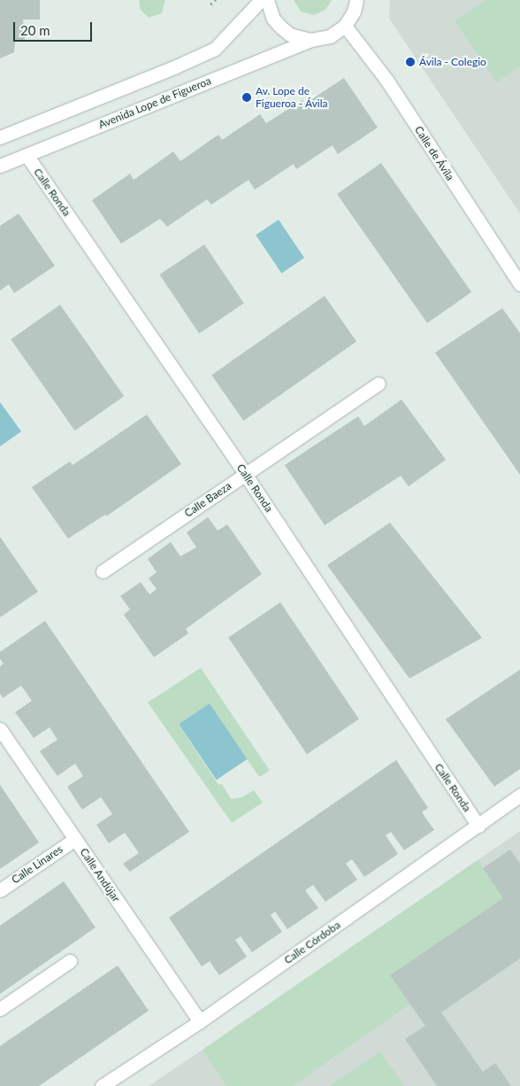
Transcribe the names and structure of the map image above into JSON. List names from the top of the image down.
{
  "streets": {
    "street": [
      "Avenida Lope de Figueroa",
      "Calle de Ávila",
      "Calle Ronda",
      "Calle Baeza",
      "Calle Linares",
      "Calle Andújar",
      "Calle Córdoba"
    ]
  },
  "crossings": [
    ["Avenida Lope de Figueroa", "Calle de Ávila"],
    ["Avenida Lope de Figueroa", "Calle Ronda"],
    ["Calle Ronda", "Calle Baeza"],
    ["Calle Ronda", "Calle Córdoba"],
    ["Calle Linares", "Calle Andújar"],
    ["Calle Andújar", "Calle Córdoba"]
  ],
  "places": ["Ávila - Colegio", "Av. Lope de Figueroa - Ávila"],
  "scale_bar": "20 m"
}
